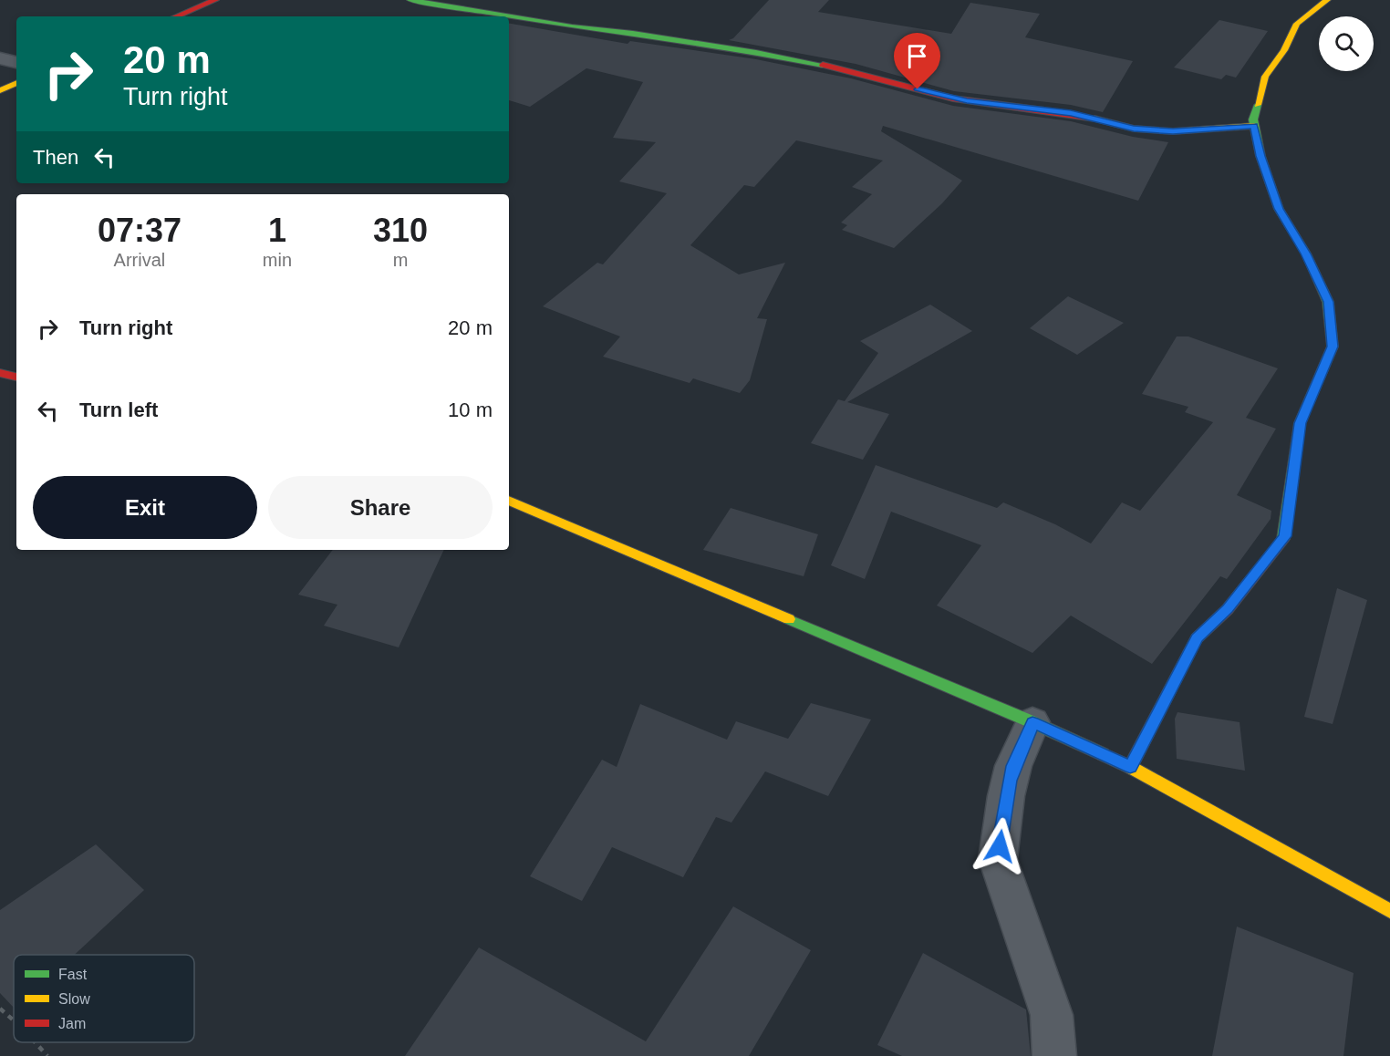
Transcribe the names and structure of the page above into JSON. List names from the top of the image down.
{
  "legend": ["Fast", "Slow", "Jam"],
  "page": {
    "turn": ["20 m", "Turn right"],
    "then": "Then",
    "eta": [
      "07:37",
      "Arrival",
      "1",
      "min",
      "310",
      "m"
    ],
    "list": [
      {
        "name": "Turn right",
        "value": "20 m"
      },
      {
        "name": "Turn left",
        "value": "10 m"
      }
    ],
    "buttons": ["Exit", "Share"]
  }
}
